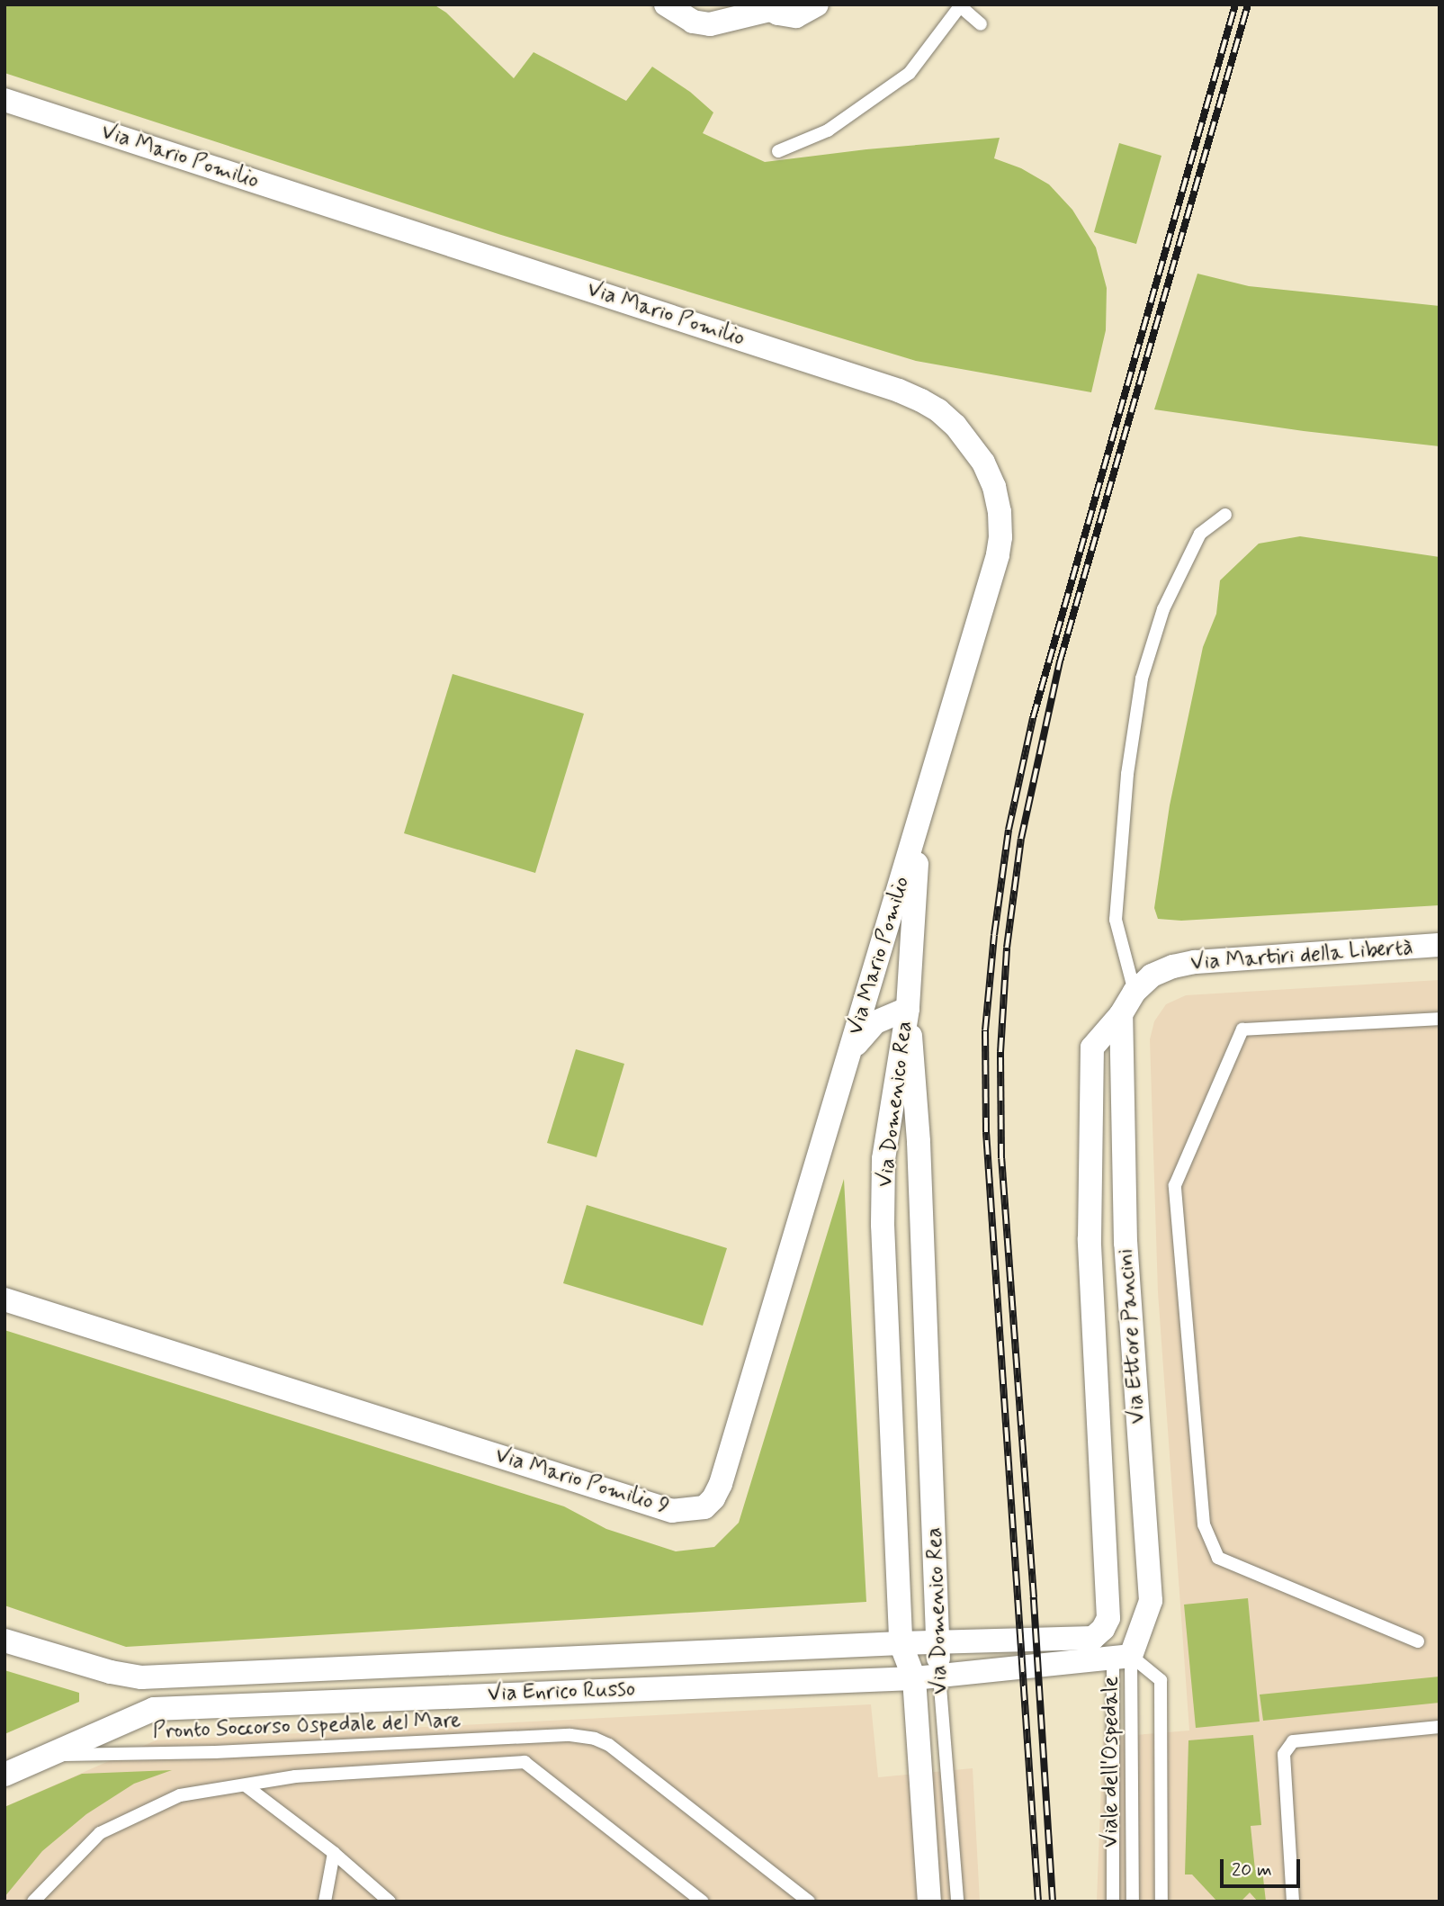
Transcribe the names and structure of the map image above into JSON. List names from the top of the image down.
{
  "streets": {
    "street": [
      "Via Mario Pomilio",
      "Via Martiri della Libertà",
      "Via Domenico Rea",
      "Via Ettore Pancini",
      "Via Mario Pomilio 9",
      "Via Enrico Russo"
    ],
    "lane": ["Pronto Soccorso Ospedale del Mare", "Viale dell'Ospedale"]
  },
  "crossings": [
    ["Via Mario Pomilio", "Via Domenico Rea"],
    ["Via Mario Pomilio", "Via Mario Pomilio 9"],
    ["Via Martiri della Libertà", "Via Ettore Pancini"],
    ["Via Domenico Rea", "Via Enrico Russo"],
    ["Via Ettore Pancini", "Via Enrico Russo"],
    ["Via Ettore Pancini", "Viale dell'Ospedale"],
    ["Via Enrico Russo", "Pronto Soccorso Ospedale del Mare"],
    ["Via Enrico Russo", "Viale dell'Ospedale"]
  ],
  "scale_bar": "20 m"
}
